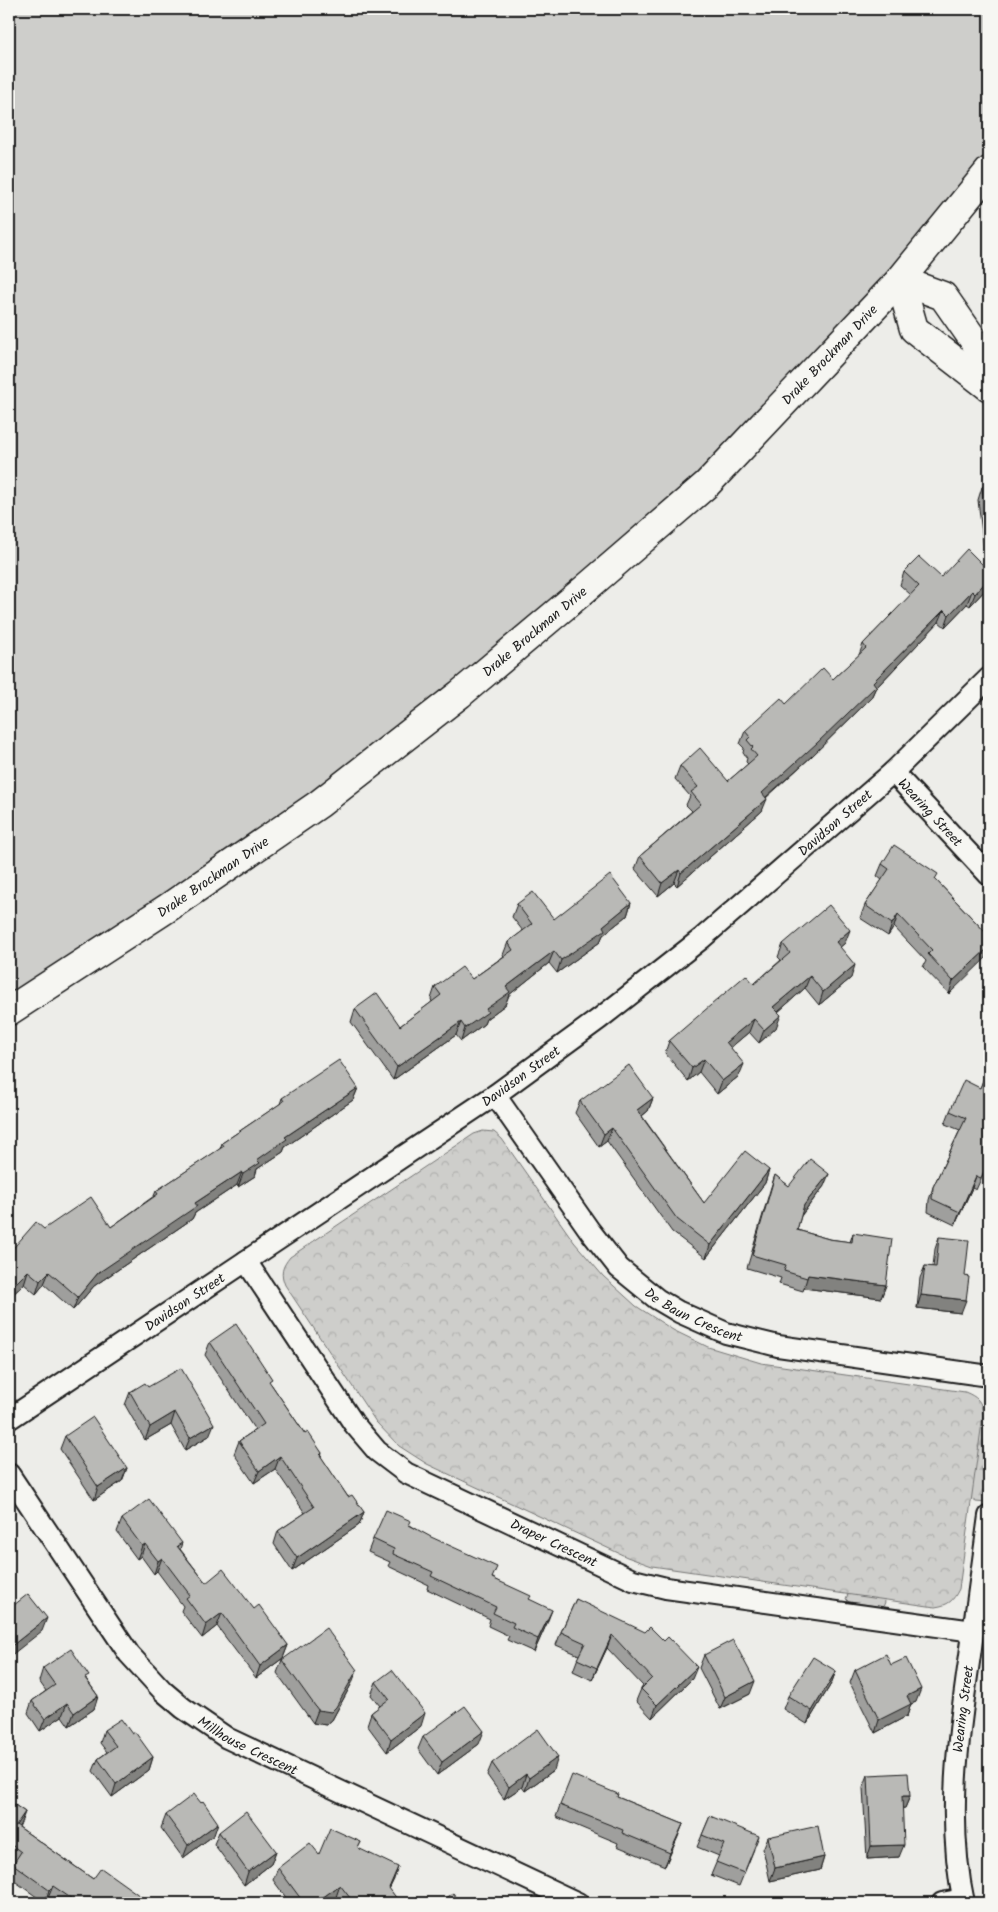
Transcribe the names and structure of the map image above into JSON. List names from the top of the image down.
{
  "streets": {
    "main road": ["Drake Brockman Drive"],
    "street": [
      "Wearing Street",
      "Davidson Street",
      "De Baun Crescent",
      "Draper Crescent",
      "Millhouse Crescent"
    ]
  },
  "crossings": [
    ["Wearing Street", "Davidson Street"],
    ["Wearing Street", "Draper Crescent"],
    ["Davidson Street", "De Baun Crescent"],
    ["Davidson Street", "Draper Crescent"]
  ]
}
